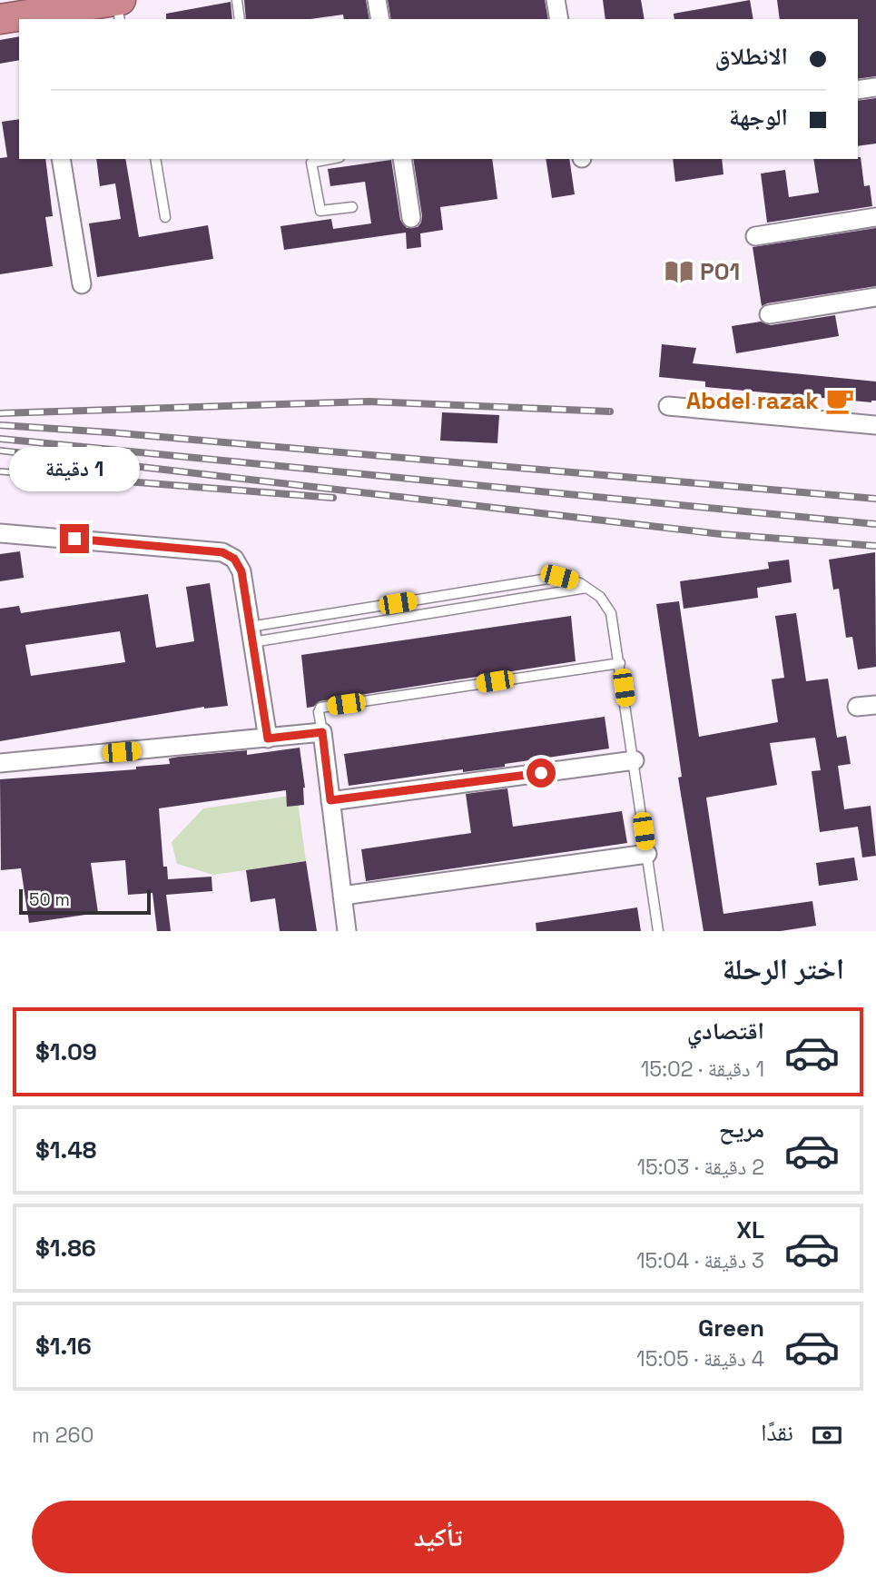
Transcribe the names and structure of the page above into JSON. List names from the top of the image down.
{
  "places": {
    "library": ["P01"],
    "cafe": ["Abdel razak"]
  },
  "scale_bar": "50 m",
  "page": {
    "banner": ["الانطلاق", "الوجهة"],
    "bubble": "1 دقيقة",
    "scale": "50 m",
    "heading": "اختر الرحلة",
    "list": [
      {
        "name": "اقتصادي",
        "note": "1 دقيقة · 15:02",
        "value": "$1.09"
      },
      {
        "name": "مريح",
        "note": "2 دقيقة · 15:03",
        "value": "$1.48"
      },
      {
        "name": "XL",
        "note": "3 دقيقة · 15:04",
        "value": "$1.86"
      },
      {
        "name": "Green",
        "note": "4 دقيقة · 15:05",
        "value": "$1.16"
      }
    ],
    "pay": ["نقدًا", "260 m"],
    "buttons": "تأكيد"
  }
}
